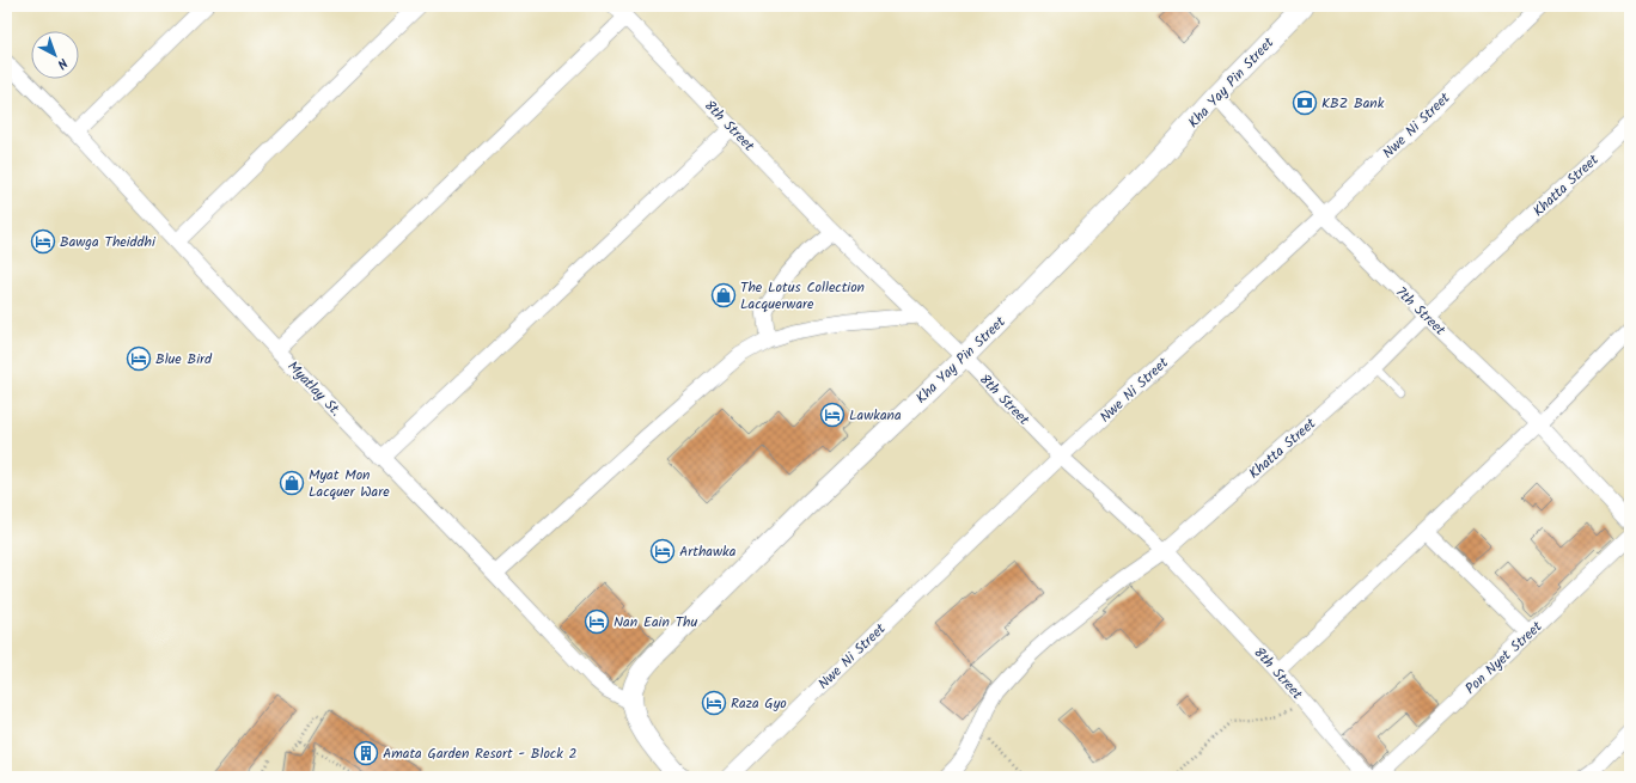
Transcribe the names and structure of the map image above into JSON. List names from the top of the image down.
{
  "streets": {
    "street": [
      "Kha Yay Pin Street",
      "8th Street",
      "Nwe Ni Street",
      "Khatta Street",
      "7th Street",
      "Myatlay St.",
      "Pon Nyet Street"
    ]
  },
  "crossings": [
    ["Kha Yay Pin Street", "8th Street"],
    ["Kha Yay Pin Street", "7th Street"],
    ["Kha Yay Pin Street", "Myatlay St."],
    ["8th Street", "Nwe Ni Street"],
    ["8th Street", "Khatta Street"],
    ["Nwe Ni Street", "7th Street"],
    ["Khatta Street", "7th Street"]
  ],
  "places": {
    "bank": ["KBZ Bank"],
    "hotel": [
      "Bawga Theiddhi",
      "Blue Bird",
      "Lawkana",
      "Arthawka",
      "Nan Eain Thu",
      "Raza Gyo"
    ],
    "shop": ["The Lotus Collection Lacquerware", "Myat Mon Lacquer Ware"],
    "building": ["Amata Garden Resort - Block 2"]
  },
  "north": "bottom right"
}
